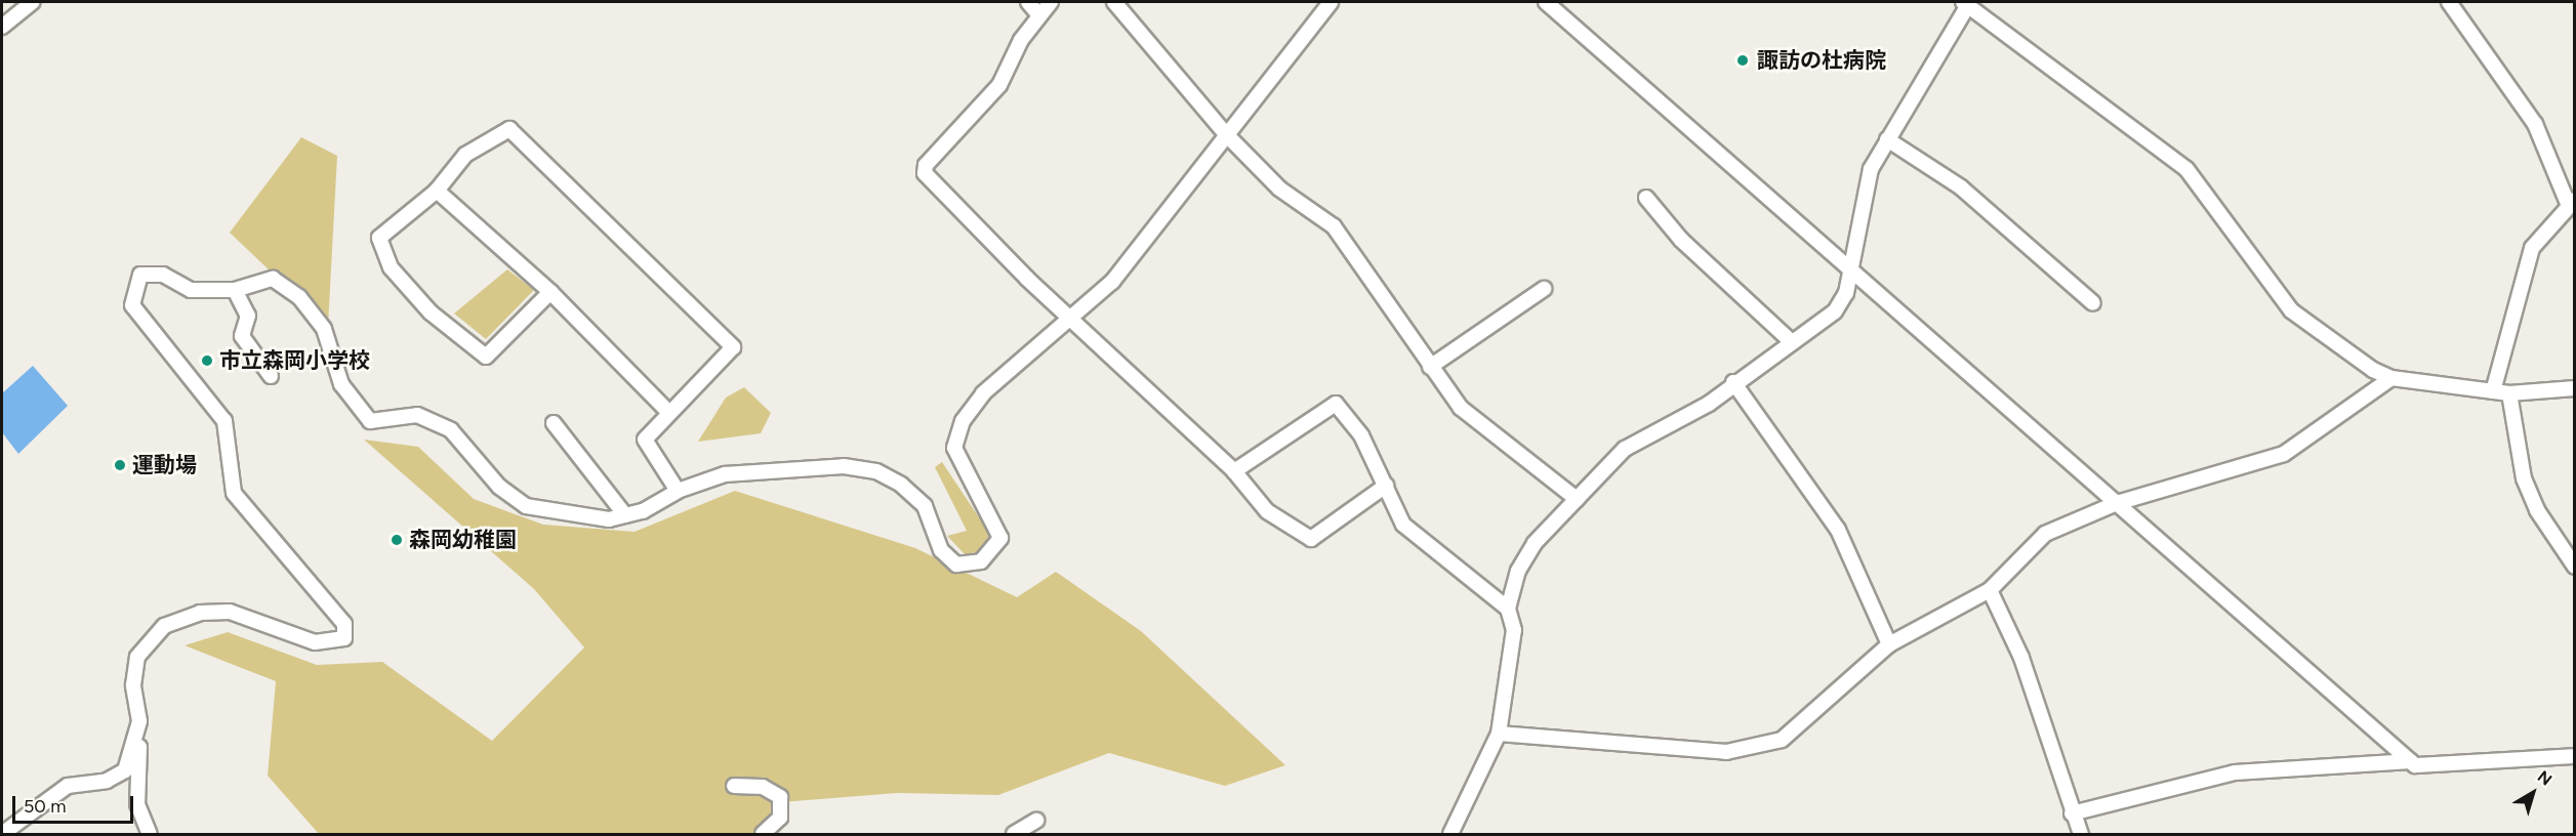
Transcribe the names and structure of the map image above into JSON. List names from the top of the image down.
{
  "places": [
    "諏訪の杜病院",
    "市立森岡小学校",
    "運動場",
    "森岡幼稚園"
  ],
  "scale_bar": "50 m",
  "north": "top right"
}
